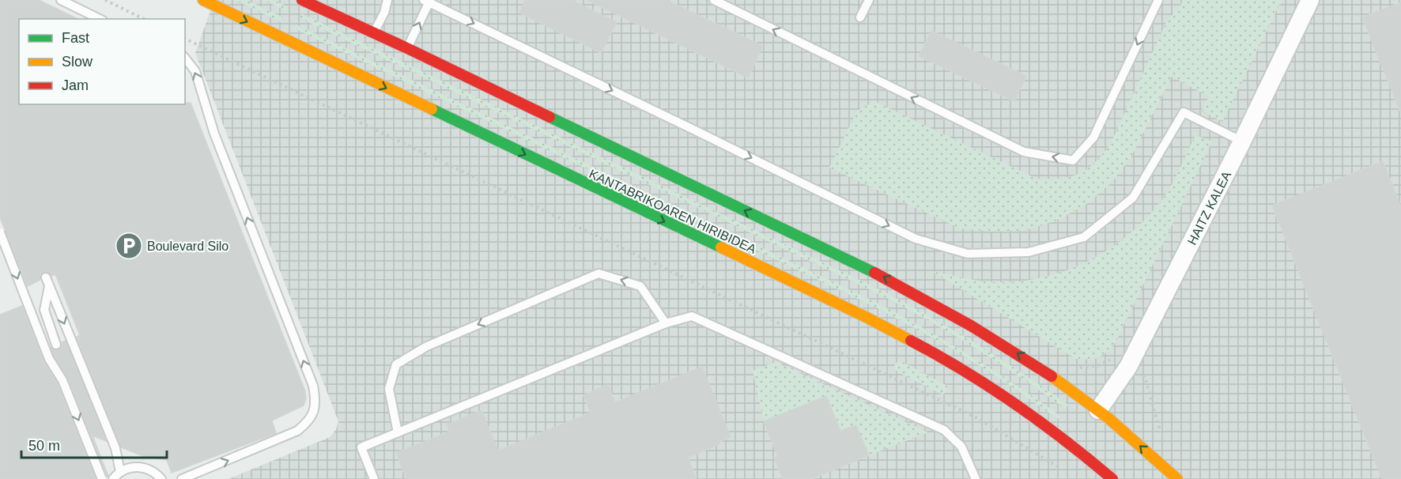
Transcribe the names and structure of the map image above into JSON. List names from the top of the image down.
{
  "streets": {
    "main road": ["KANTABRIKOAREN HIRIBIDEA"],
    "street": ["HAITZ KALEA"]
  },
  "places": {
    "parking": ["Boulevard Silo"]
  },
  "legend": ["Fast", "Slow", "Jam"],
  "scale_bar": "50 m"
}
